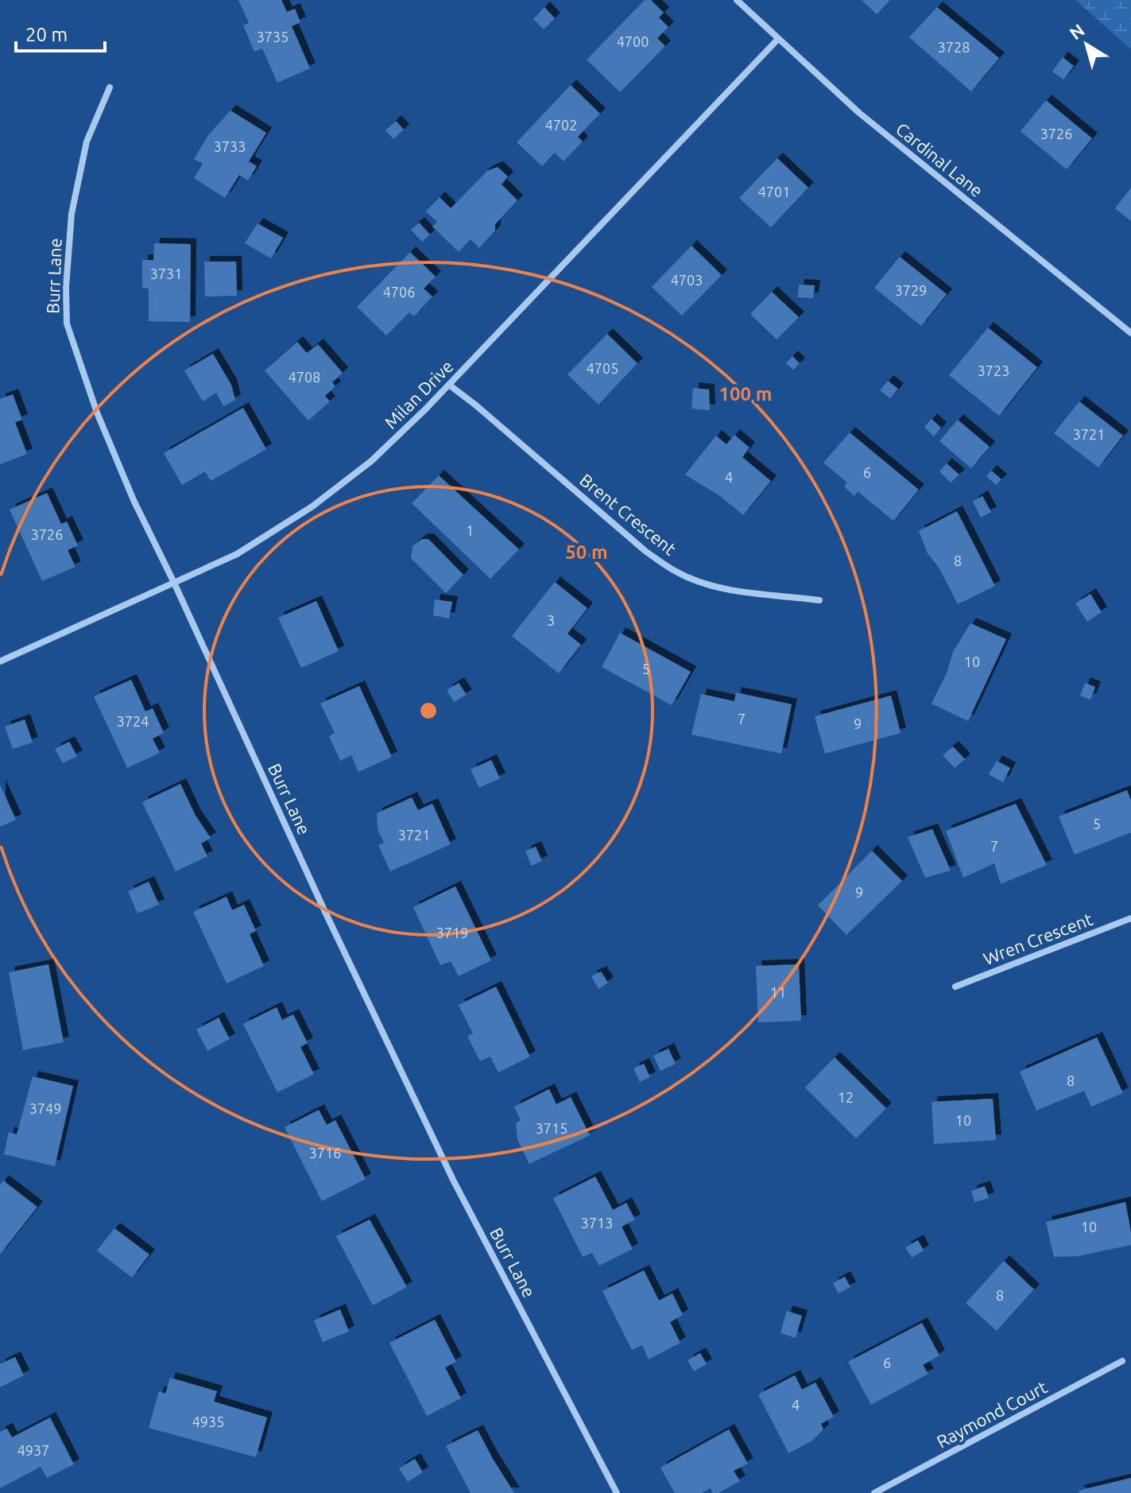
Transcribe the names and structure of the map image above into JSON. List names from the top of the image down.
{
  "streets": {
    "street": [
      "Cardinal Lane",
      "Burr Lane",
      "Milan Drive",
      "Brent Crescent",
      "Wren Crescent",
      "Raymond Court"
    ]
  },
  "crossings": [
    ["Cardinal Lane", "Milan Drive"],
    ["Burr Lane", "Milan Drive"],
    ["Milan Drive", "Brent Crescent"]
  ],
  "house_numbers": [
    "3735",
    "4700",
    "3728",
    "4702",
    "3726",
    "3733",
    "4701",
    "3731",
    "4703",
    "3729",
    "4706",
    "4705",
    "3723",
    "4708",
    "3721",
    "6",
    "4",
    "1",
    "3726",
    "8",
    "3",
    "10",
    "5",
    "7",
    "3724",
    "9",
    "5",
    "3721",
    "7",
    "9",
    "3719",
    "11",
    "8",
    "12",
    "3749",
    "10",
    "3715",
    "3716",
    "3713",
    "10",
    "8",
    "6",
    "4",
    "4935",
    "4937"
  ],
  "scale_bar": "20 m",
  "north": "top left",
  "rings": ["100 m", "50 m"]
}
